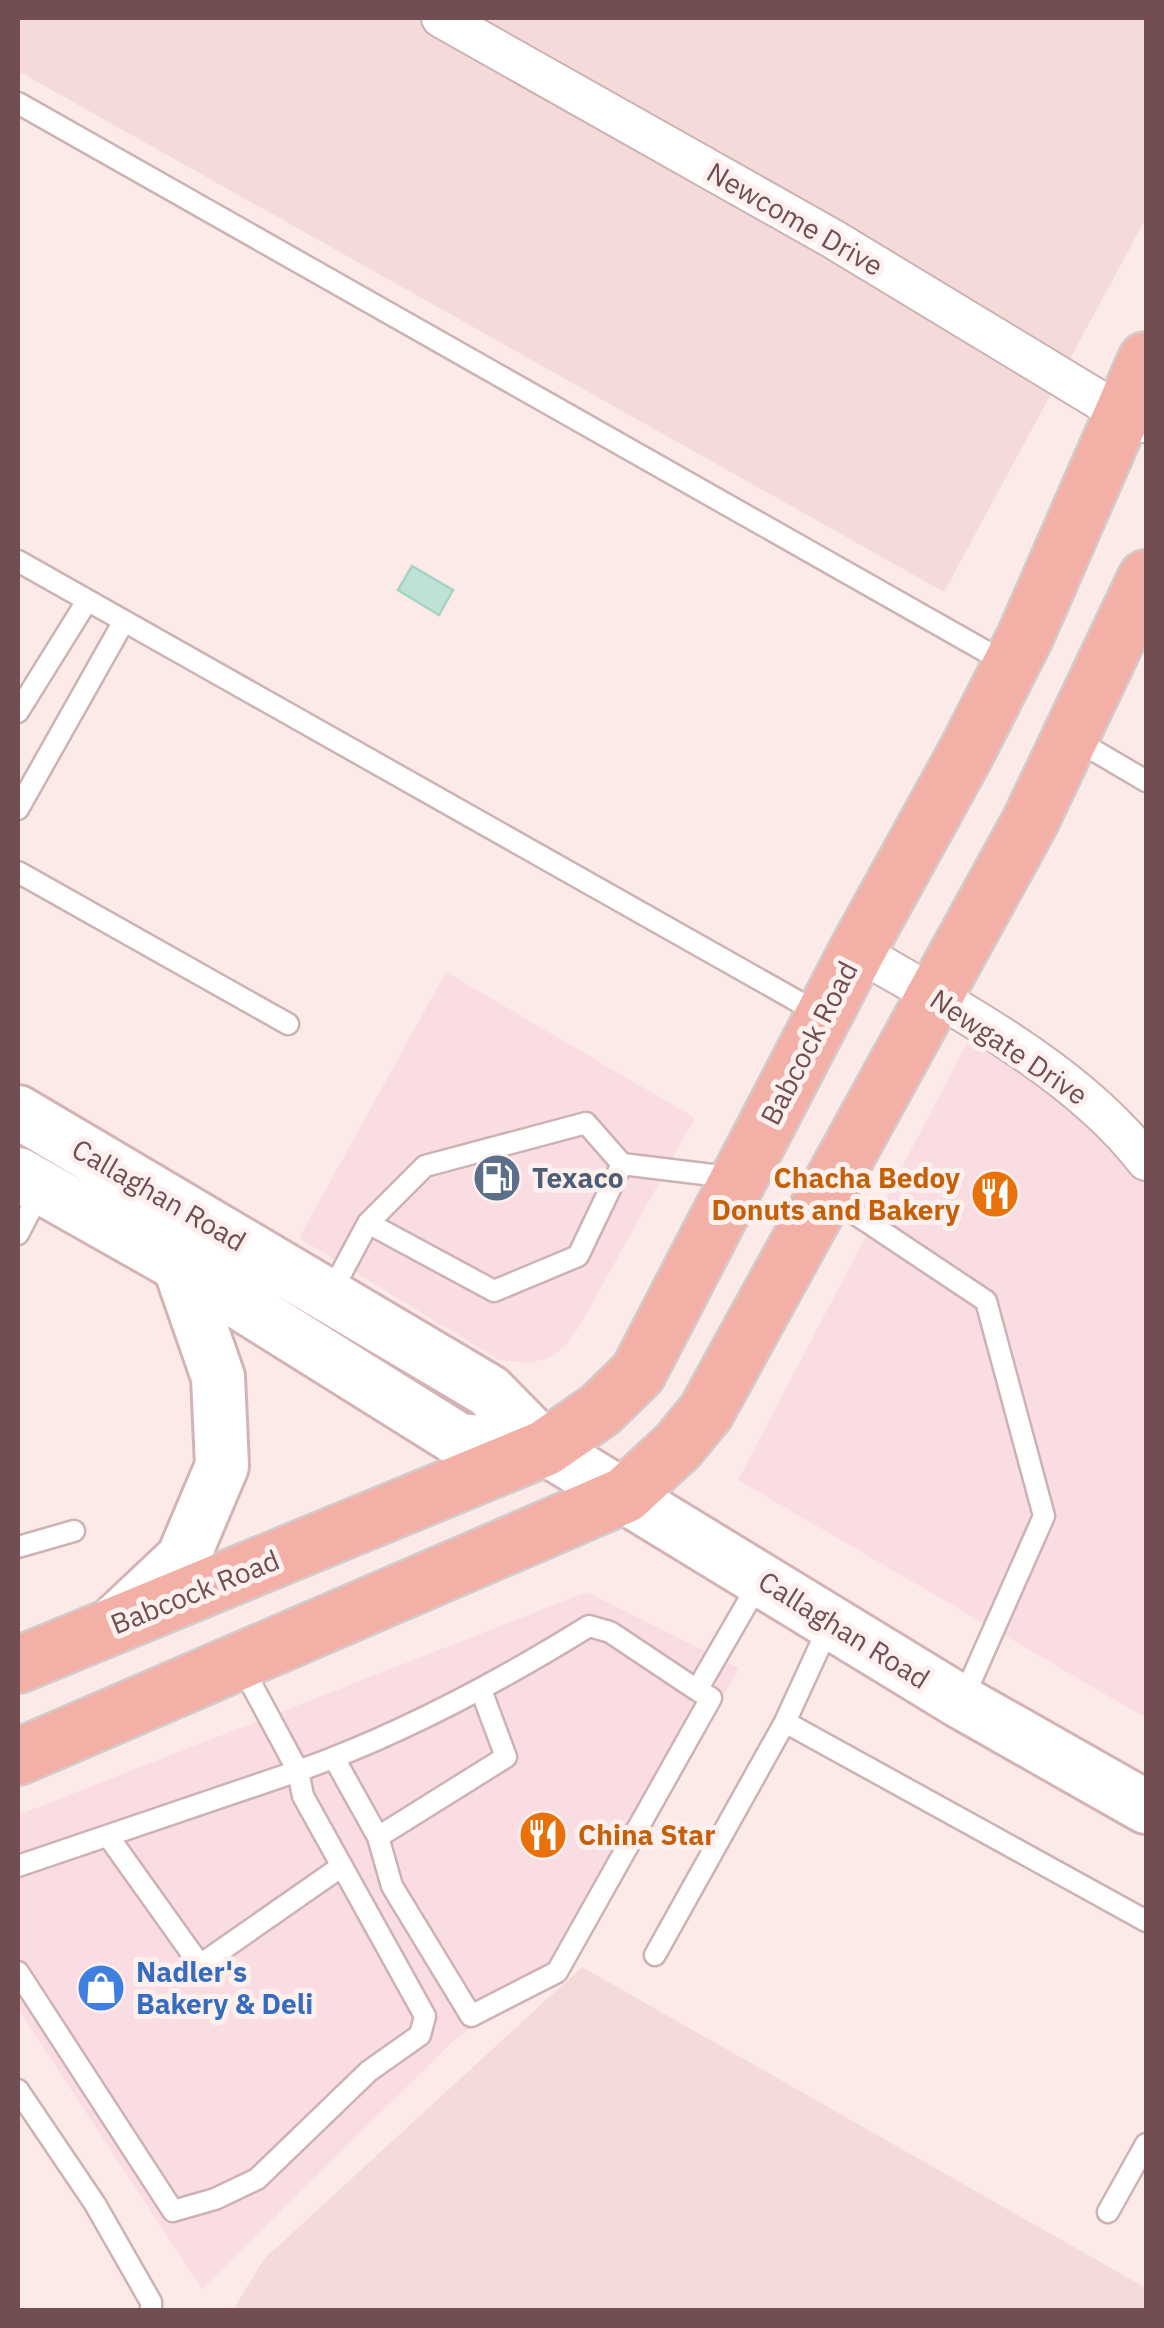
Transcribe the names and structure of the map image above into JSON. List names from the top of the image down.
{
  "streets": {
    "main road": ["Babcock Road", "Callaghan Road"],
    "street": ["Newcome Drive", "Newgate Drive"]
  },
  "crossings": [
    ["Newcome Drive", "Babcock Road"],
    ["Babcock Road", "Newgate Drive"],
    ["Babcock Road", "Callaghan Road"]
  ],
  "places": {
    "fuel station": ["Texaco"],
    "restaurant": ["Chacha Bedoy Donuts and Bakery", "China Star"],
    "shop": ["Nadler's Bakery & Deli"]
  }
}
